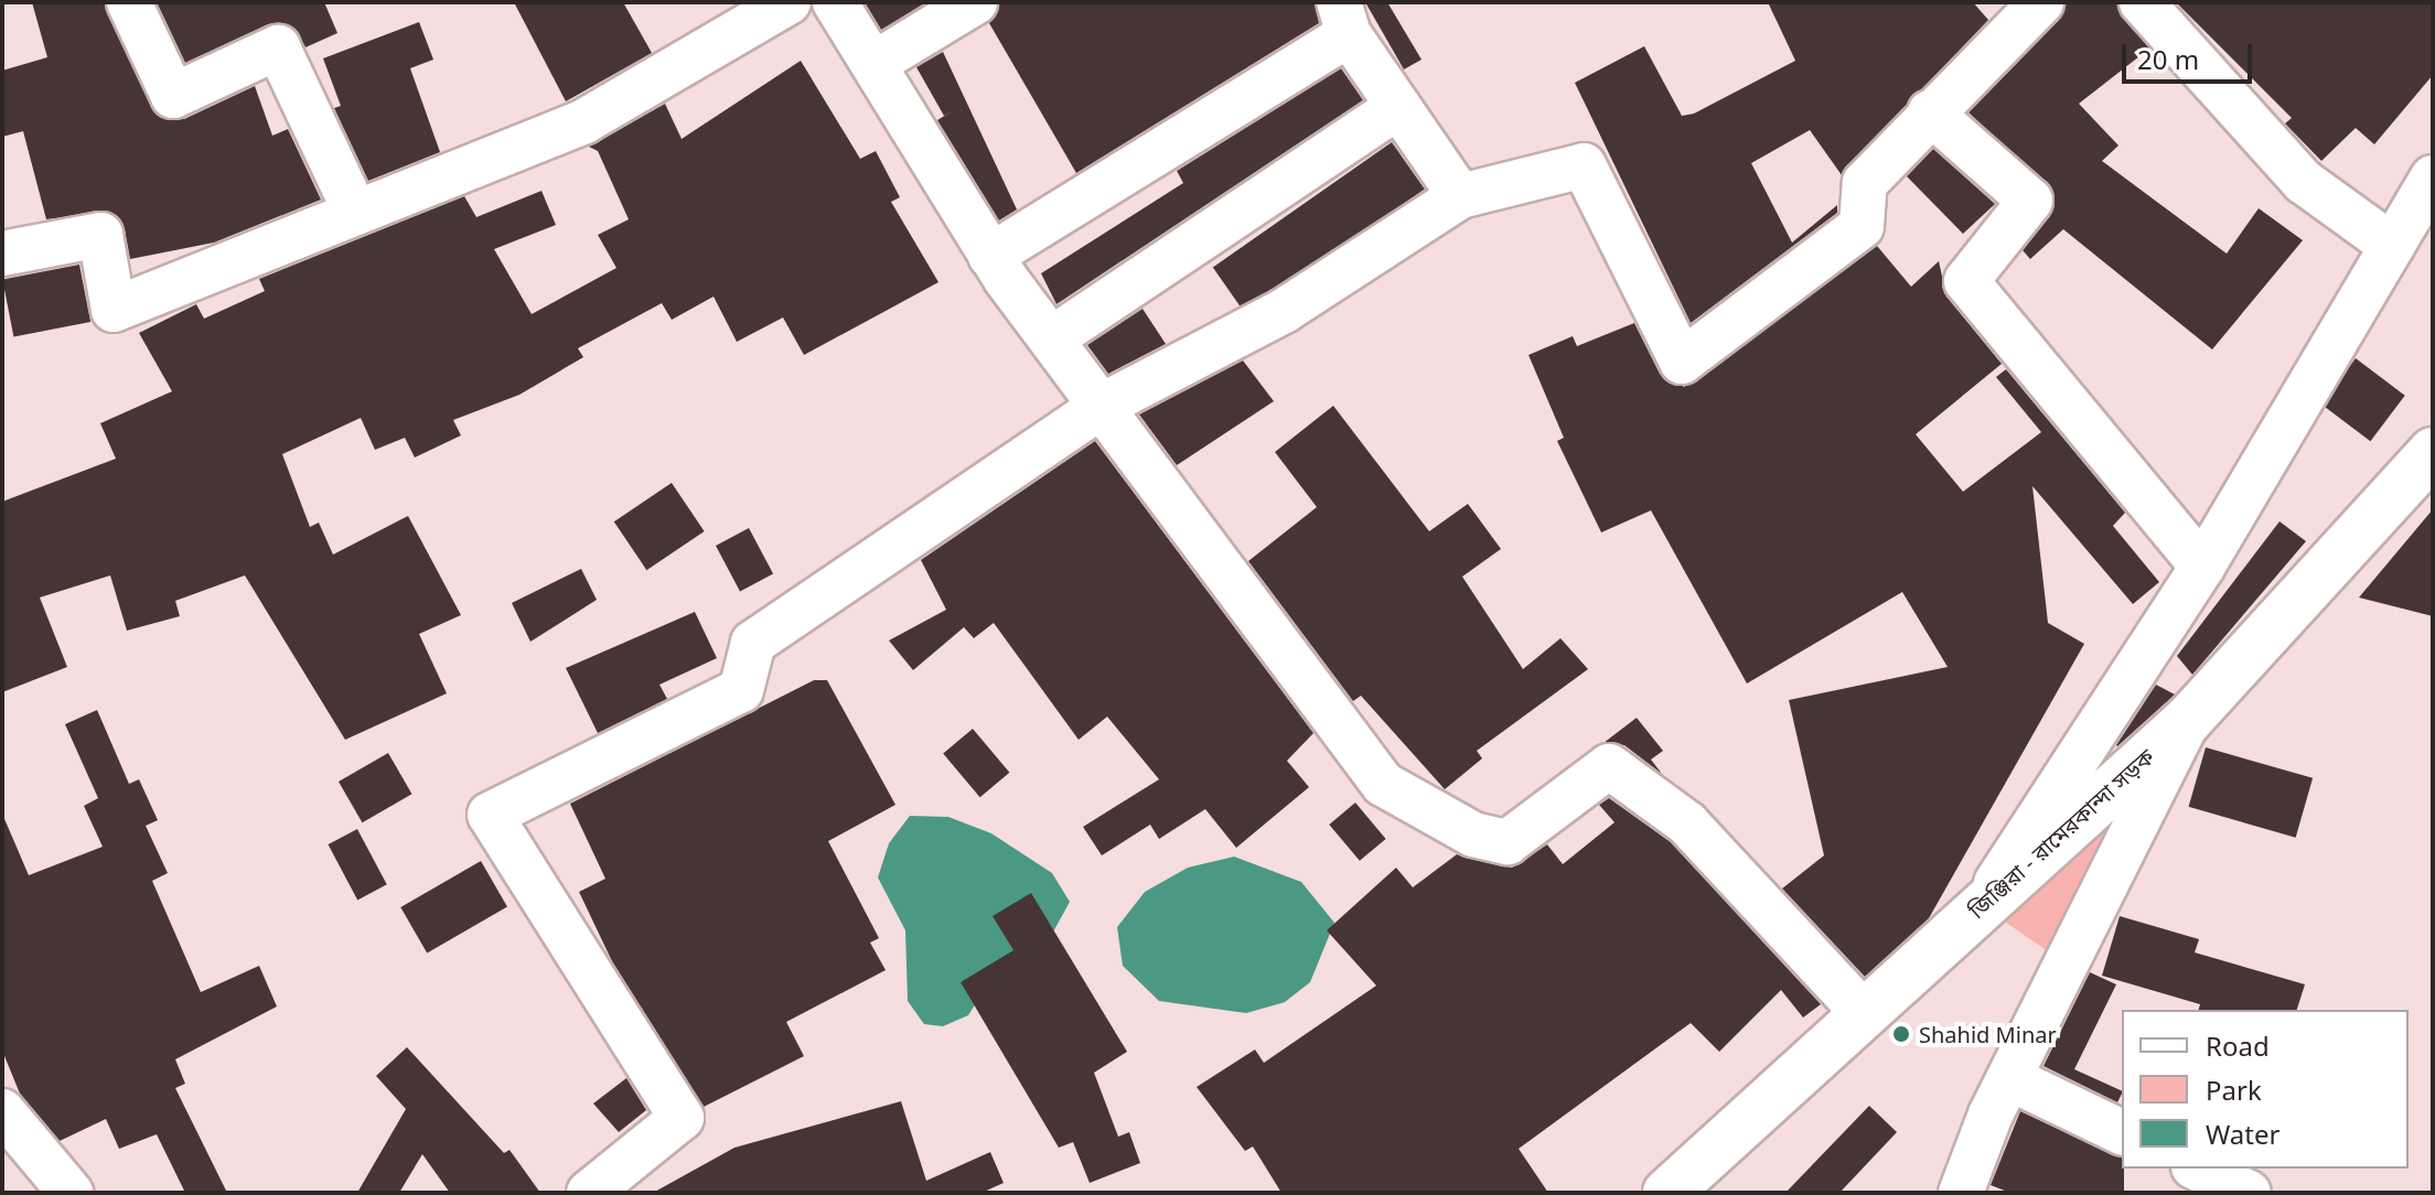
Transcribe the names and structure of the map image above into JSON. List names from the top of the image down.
{
  "streets": {
    "main road": ["জিঞ্জিরা - রামেরকান্দা সড়ক"]
  },
  "places": ["Shahid Minar"],
  "legend": ["Road", "Park", "Water"],
  "scale_bar": "20 m"
}
